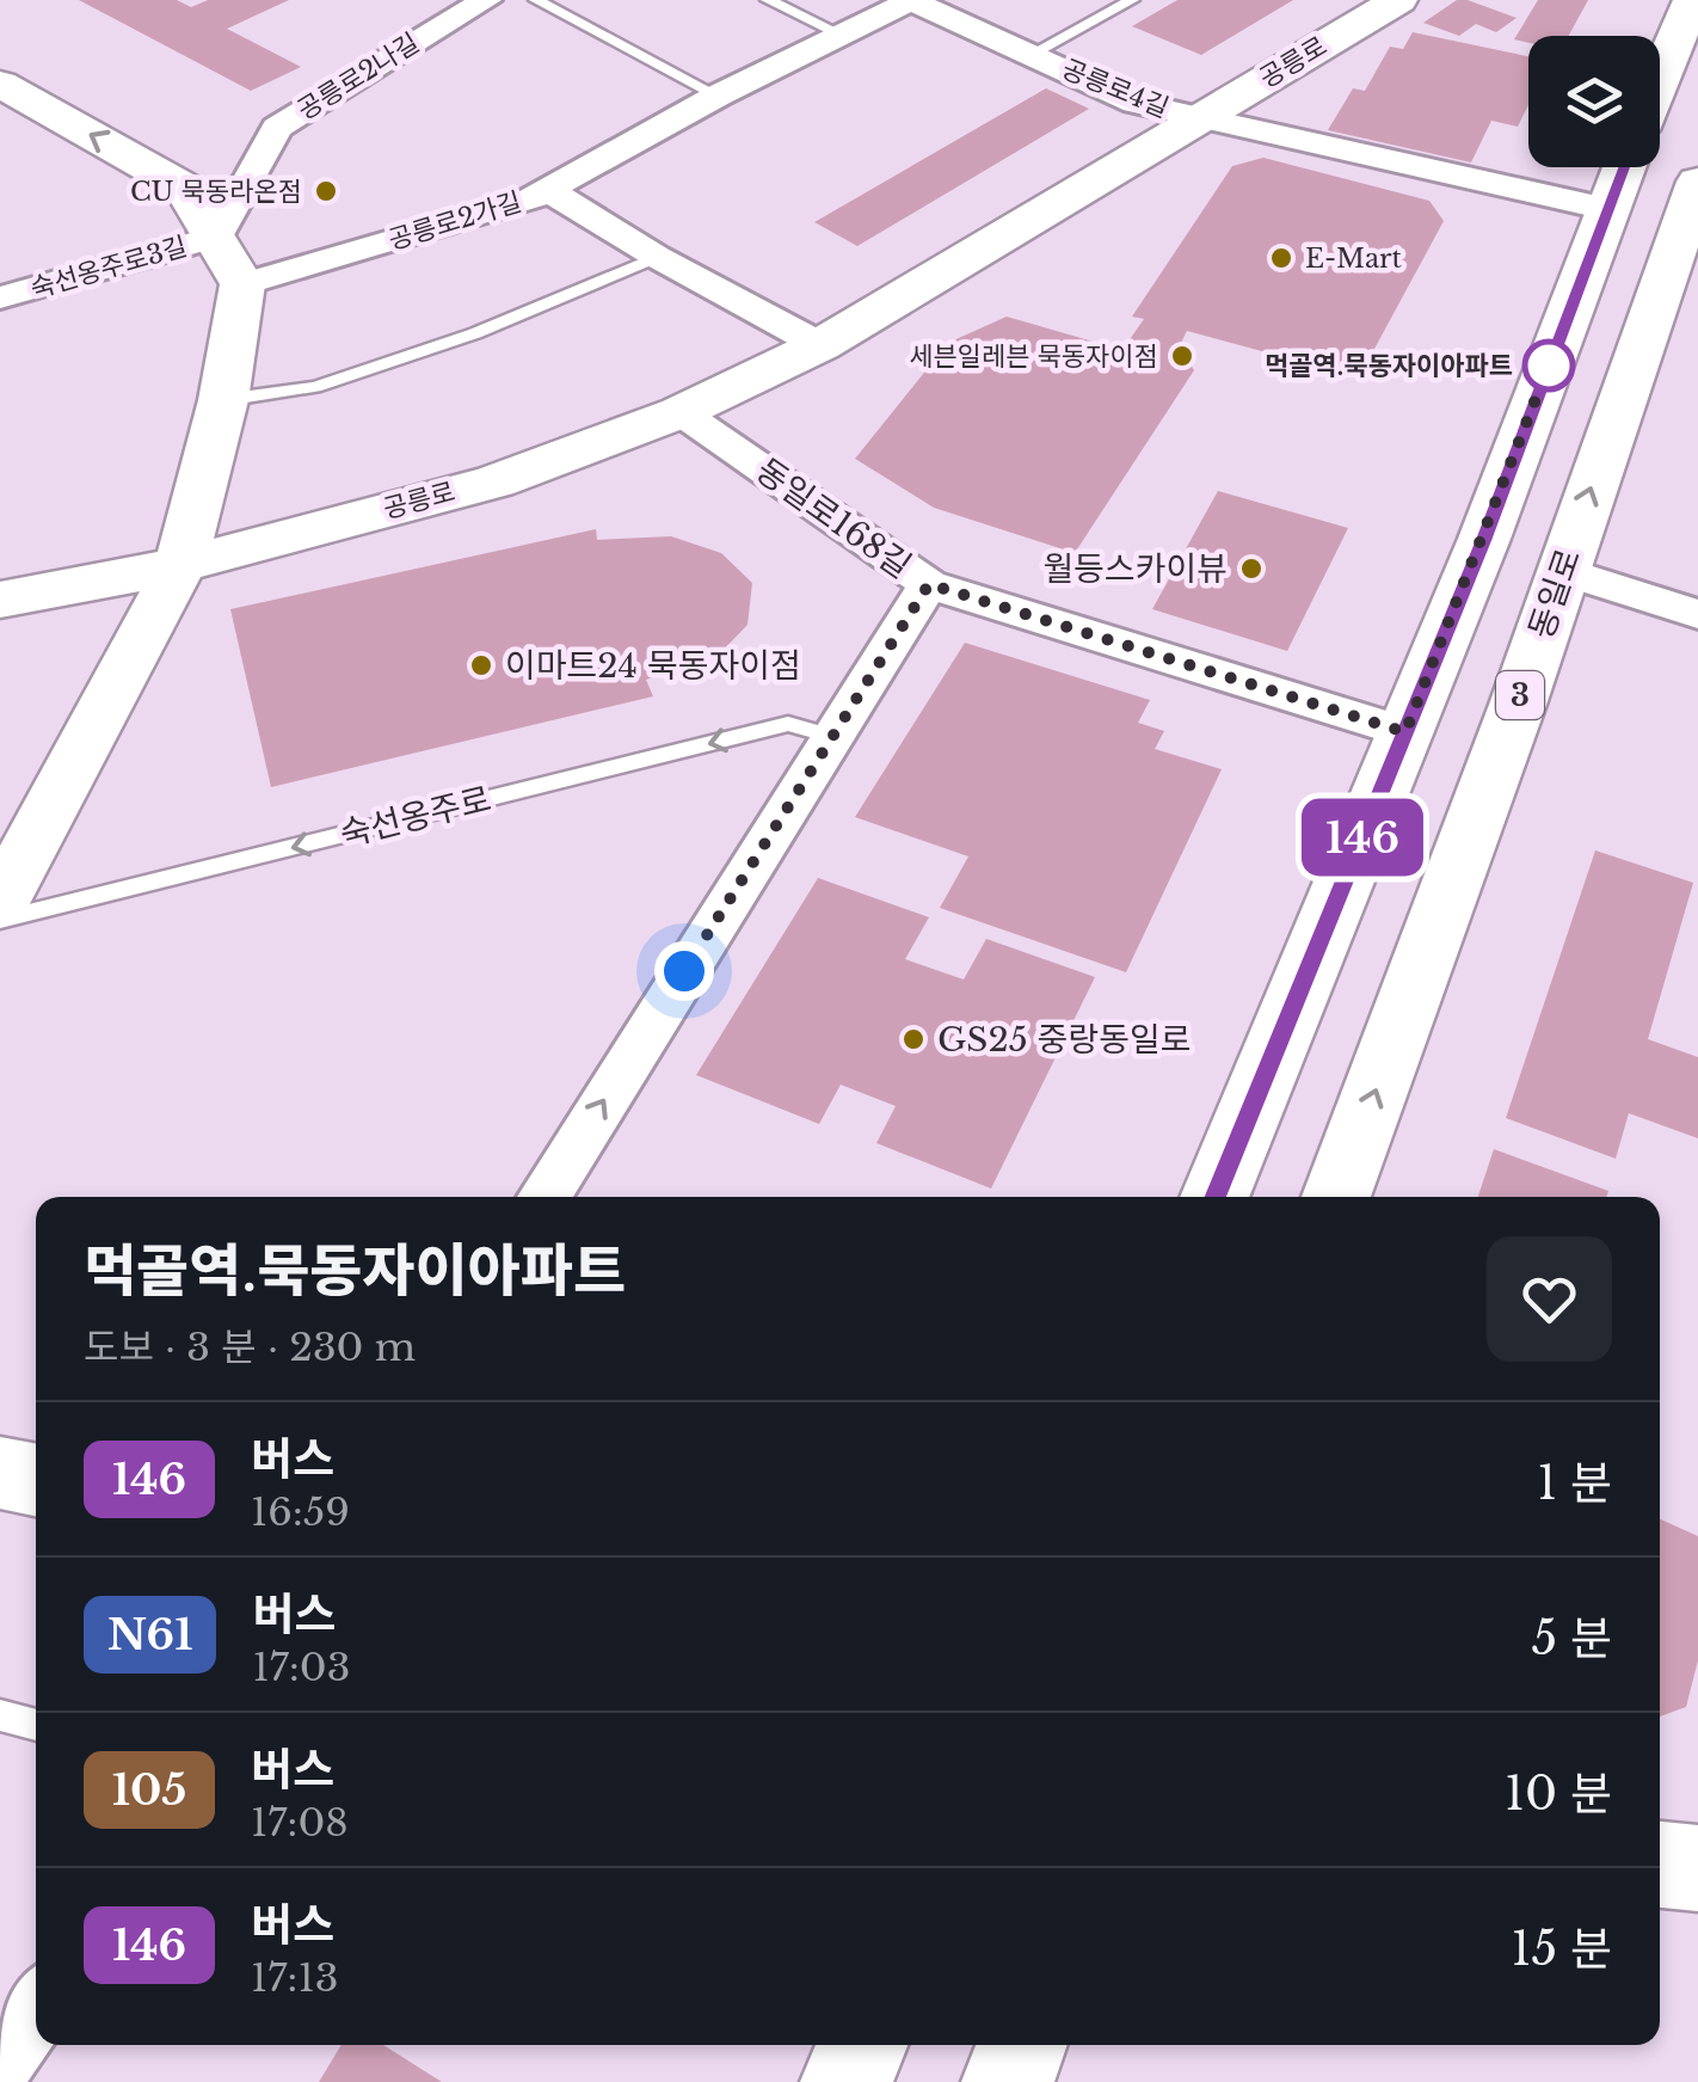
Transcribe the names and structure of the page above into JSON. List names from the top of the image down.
{
  "streets": {
    "street": [
      "공릉로",
      "공릉로2나길",
      "공릉로4길",
      "공릉로2가길",
      "숙선옹주로3길",
      "동일로168길",
      "동일로",
      "3"
    ],
    "lane": ["숙선옹주로"]
  },
  "crossings": [
    ["공릉로", "공릉로4길"],
    ["공릉로", "동일로168길"],
    ["공릉로2나길", "숙선옹주로3길"],
    ["공릉로4길", "공릉로2가길"]
  ],
  "one_way": ["숙선옹주로"],
  "places": [
    "CU 묵동라온점",
    "E-Mart",
    "세븐일레븐 묵동자이점",
    "먹골역.묵동자이아파트",
    "월등스카이뷰",
    "이마트24 묵동자이점",
    "GS25 중랑동일로"
  ],
  "lines": ["bus line 146"],
  "page": {
    "on_map": "146",
    "heading": ["먹골역.묵동자이아파트", "도보 · 3 분 · 230 m"],
    "list": [
      {
        "mark": "146",
        "name": "버스",
        "note": "16:59",
        "value": "1 분"
      },
      {
        "mark": "N61",
        "name": "버스",
        "note": "17:03",
        "value": "5 분"
      },
      {
        "mark": "105",
        "name": "버스",
        "note": "17:08",
        "value": "10 분"
      },
      {
        "mark": "146",
        "name": "버스",
        "note": "17:13",
        "value": "15 분"
      }
    ]
  }
}
